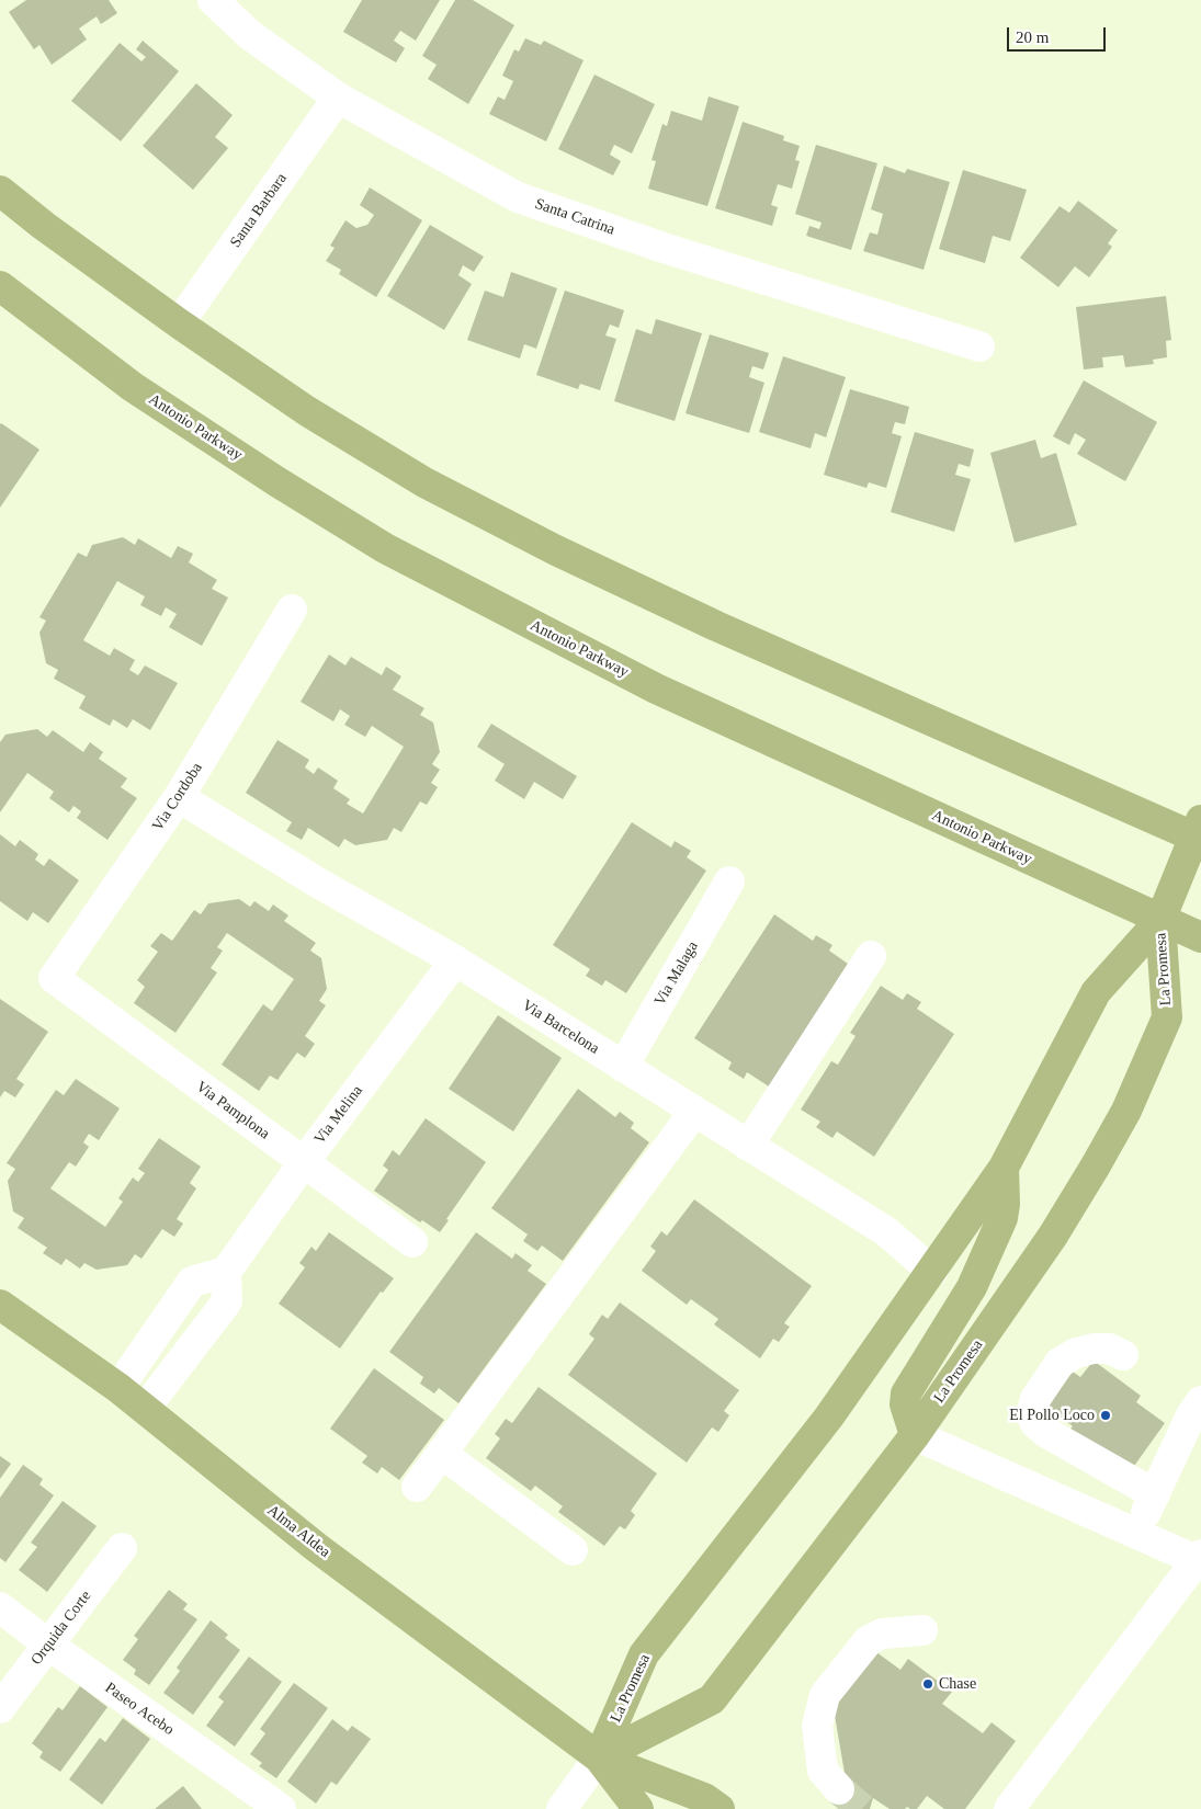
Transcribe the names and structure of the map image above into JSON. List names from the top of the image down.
{
  "streets": {
    "main road": ["Antonio Parkway", "La Promesa", "Alma Aldea"],
    "street": [
      "Santa Barbara",
      "Santa Catrina",
      "Via Cordoba",
      "Via Malaga",
      "Via Barcelona",
      "Via Pamplona",
      "Via Melina",
      "Orquida Corte",
      "Paseo Acebo"
    ]
  },
  "crossings": [
    ["Santa Barbara", "Santa Catrina"],
    ["Antonio Parkway", "La Promesa"],
    ["Via Cordoba", "Via Barcelona"],
    ["Via Cordoba", "Via Pamplona"],
    ["La Promesa", "Via Barcelona"],
    ["La Promesa", "Alma Aldea"],
    ["Via Malaga", "Via Barcelona"],
    ["Via Barcelona", "Via Melina"],
    ["Via Pamplona", "Via Melina"],
    ["Orquida Corte", "Paseo Acebo"]
  ],
  "places": ["El Pollo Loco", "Chase"],
  "scale_bar": "20 m"
}
